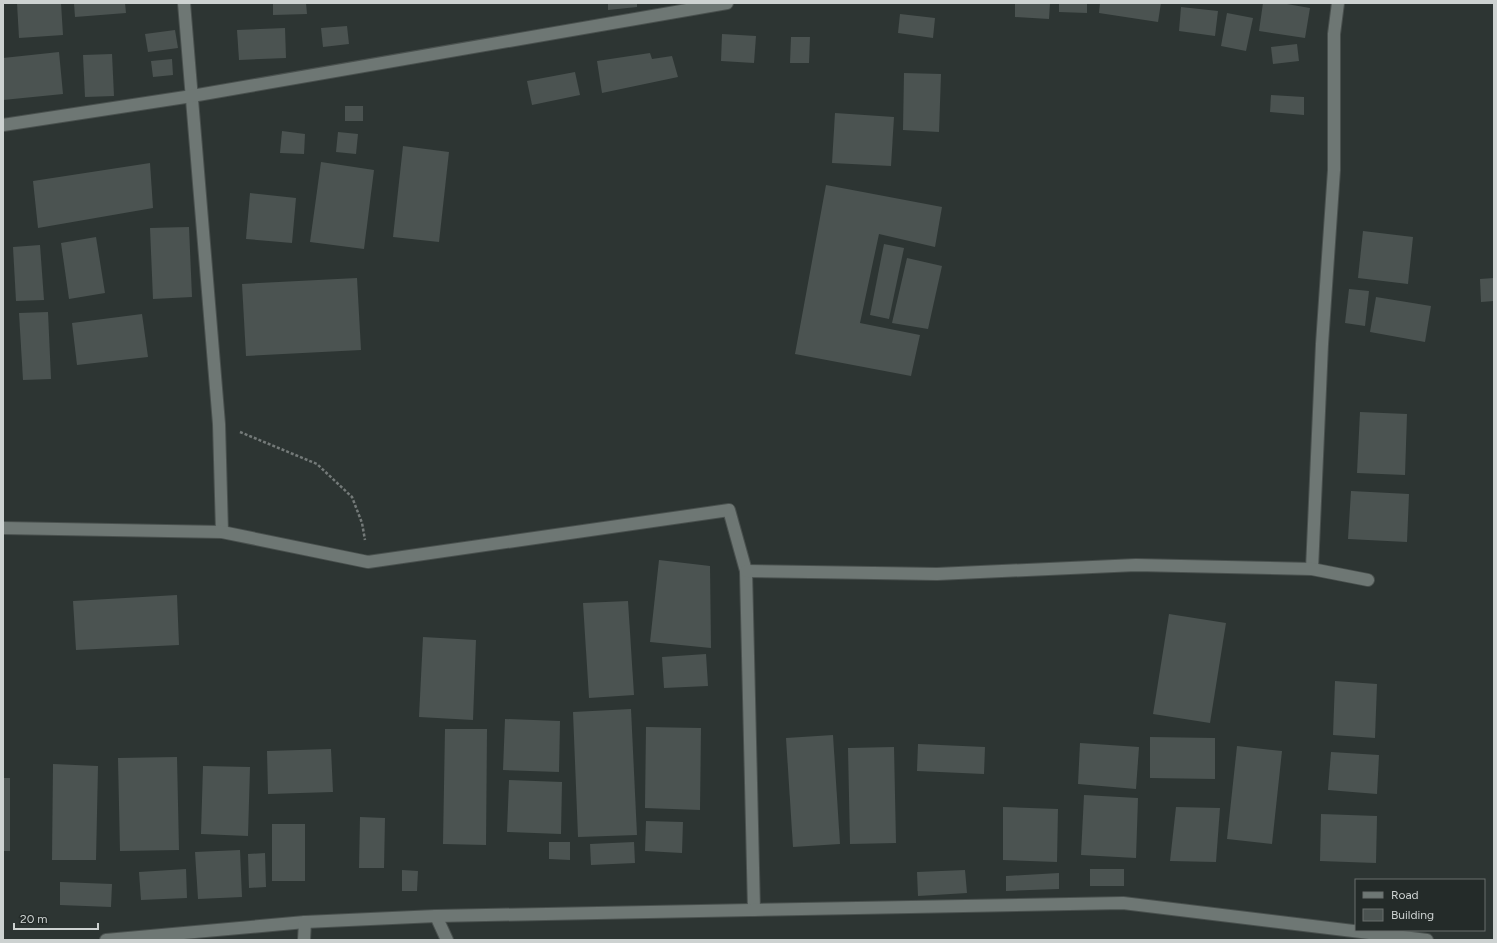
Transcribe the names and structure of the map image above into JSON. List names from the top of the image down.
{
  "legend": ["Road", "Building"],
  "scale_bar": "20 m"
}
